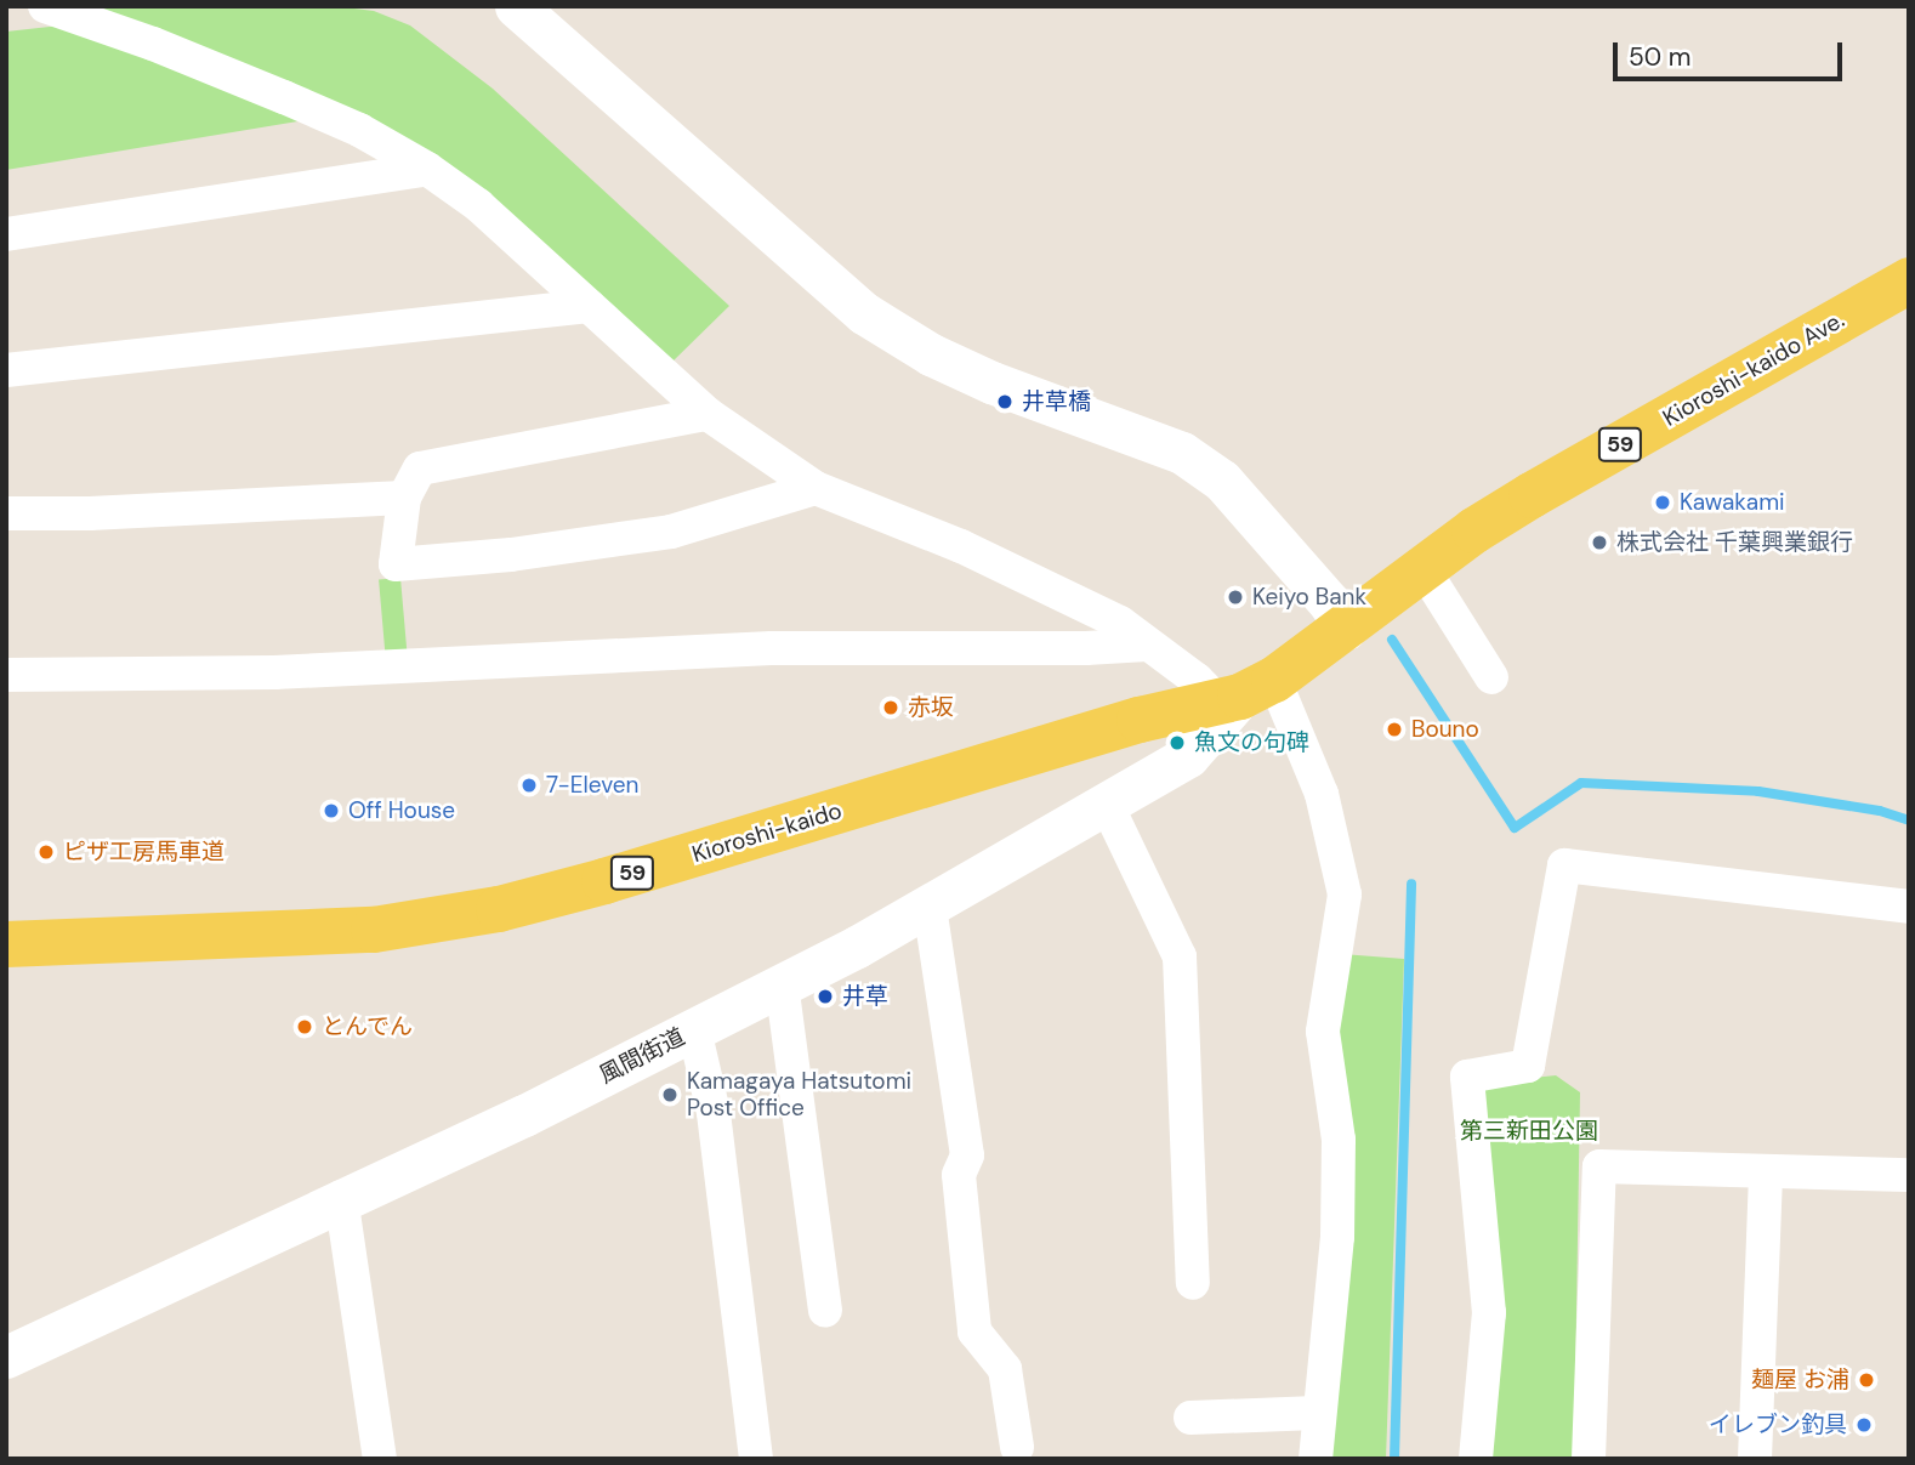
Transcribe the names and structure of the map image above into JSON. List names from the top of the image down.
{
  "streets": {
    "main road": ["Kioroshi-kaido Ave.", "59", "Kioroshi-kaido"],
    "street": ["風間街道"]
  },
  "crossings": [
    ["Kioroshi-kaido Ave.", "Kioroshi-kaido"],
    ["Kioroshi-kaido", "風間街道"]
  ],
  "parks": ["第三新田公園"],
  "places": [
    "井草橋",
    "Kawakami",
    "株式会社 千葉興業銀行",
    "Keiyo Bank",
    "赤坂",
    "Bouno",
    "魚文の句碑",
    "7-Eleven",
    "Off House",
    "ピザ工房馬車道",
    "井草",
    "とんでん",
    "Kamagaya Hatsutomi Post Office",
    "麺屋 お浦",
    "イレブン釣具"
  ],
  "scale_bar": "50 m"
}
